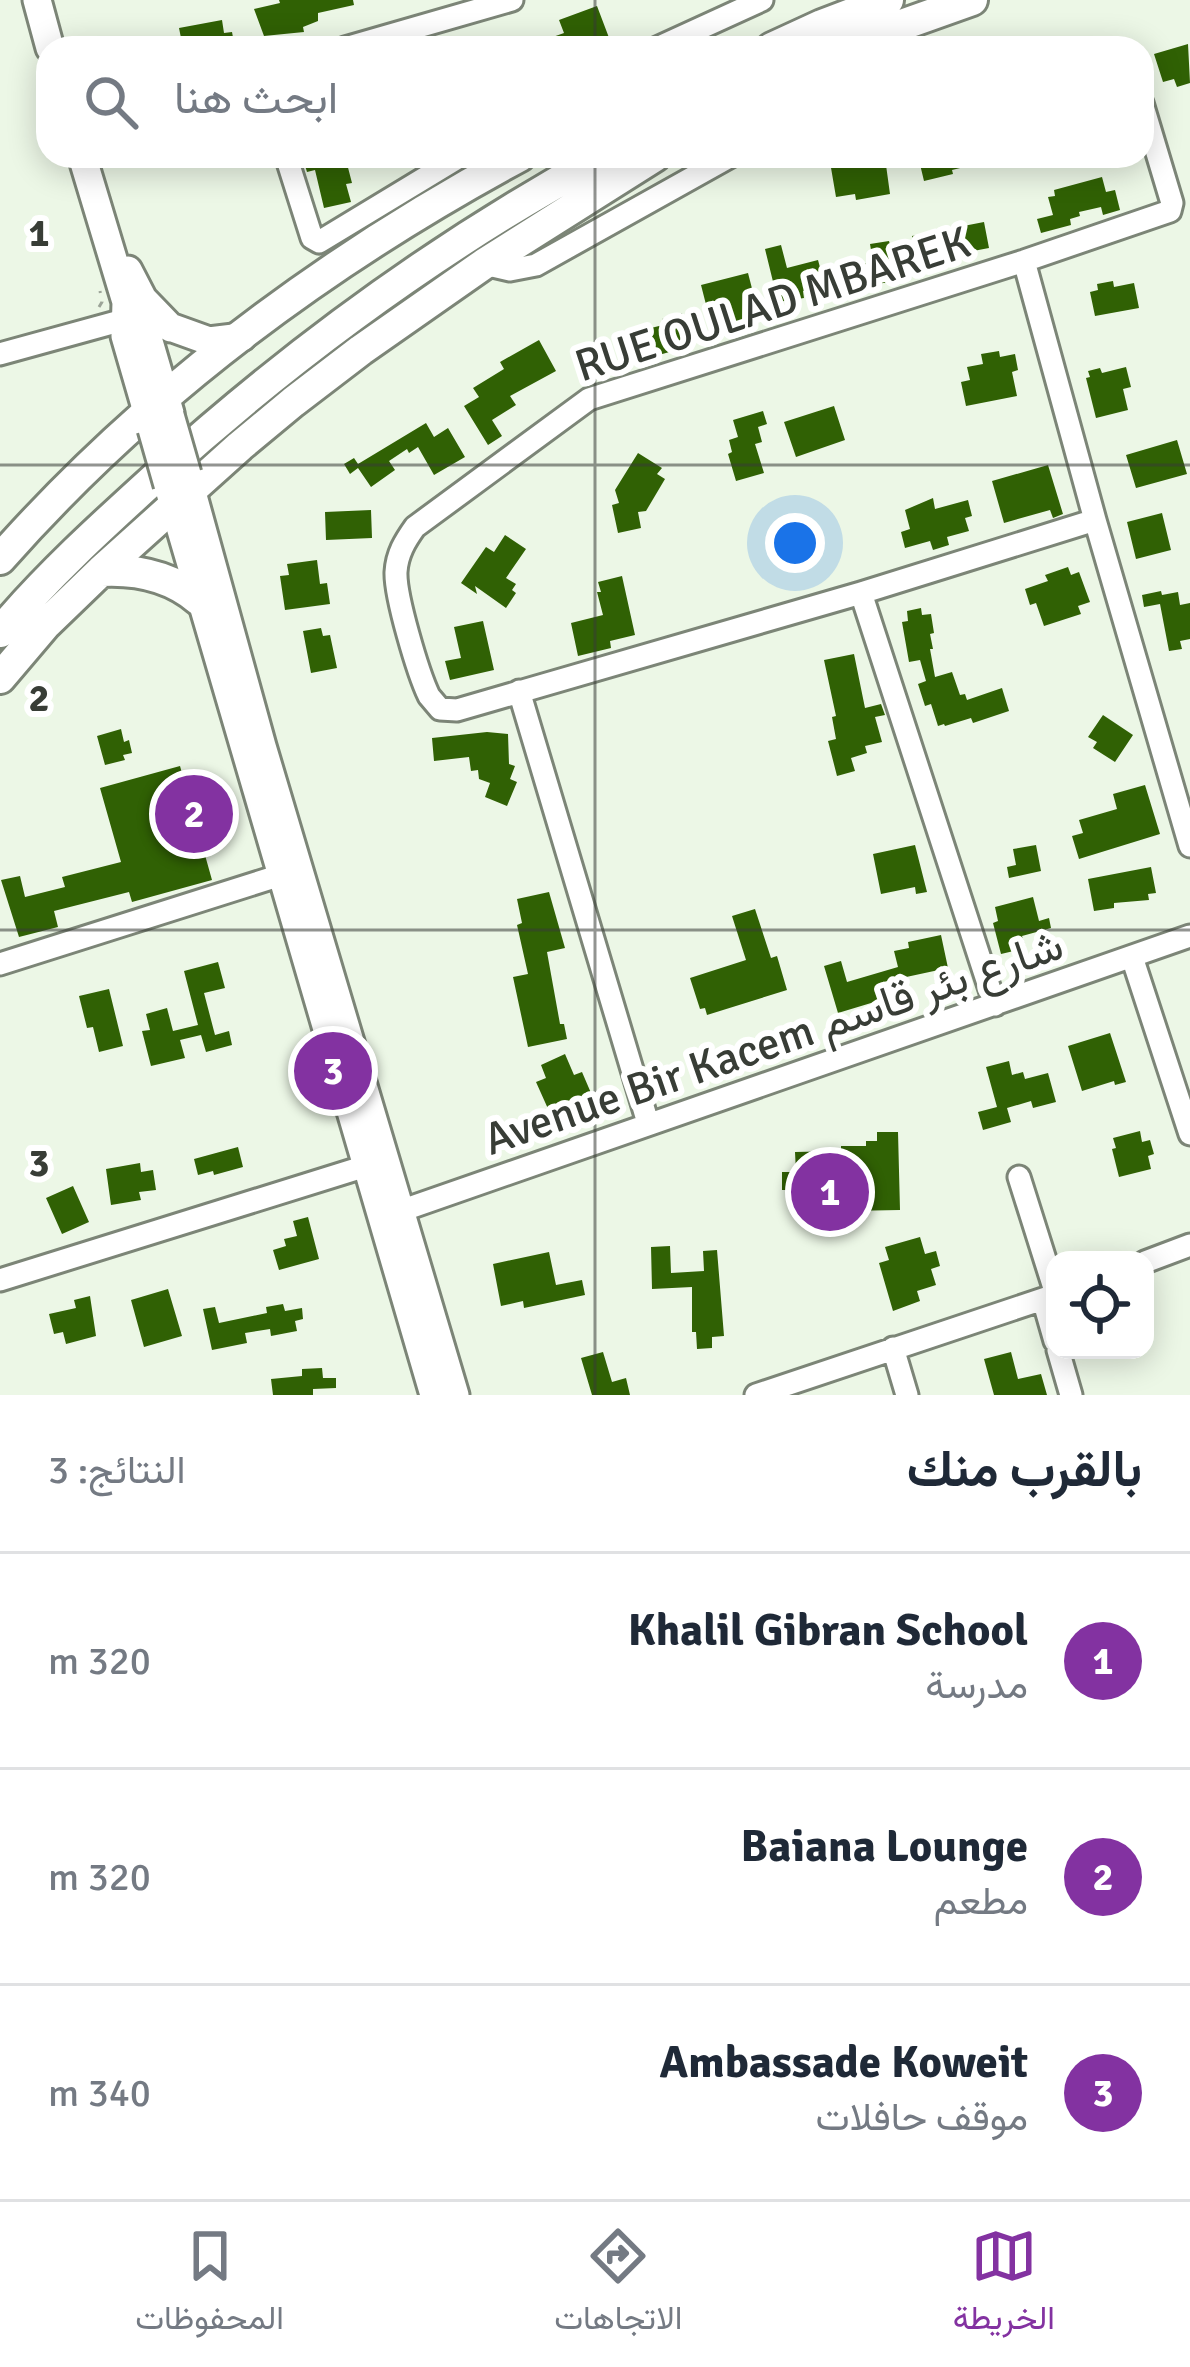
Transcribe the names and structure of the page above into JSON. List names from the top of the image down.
{
  "streets": {
    "street": ["RUE OULAD MBAREK", "Avenue Bir Kacem شارع بئر قاسم"]
  },
  "page": {
    "search": "ابحث هنا",
    "pins": ["2", "3", "1"],
    "heading": ["بالقرب منك", "النتائج: 3"],
    "list": [
      {
        "mark": "1",
        "name": "Khalil Gibran School",
        "note": "مدرسة",
        "value": "320 m"
      },
      {
        "mark": "2",
        "name": "Baiana Lounge",
        "note": "مطعم",
        "value": "320 m"
      },
      {
        "mark": "3",
        "name": "Ambassade Koweit",
        "note": "موقف حافلات",
        "value": "340 m"
      }
    ],
    "nav": ["الخريطة", "الاتجاهات", "المحفوظات"]
  },
  "grid": {
    "rows": ["1", "2", "3"]
  }
}
